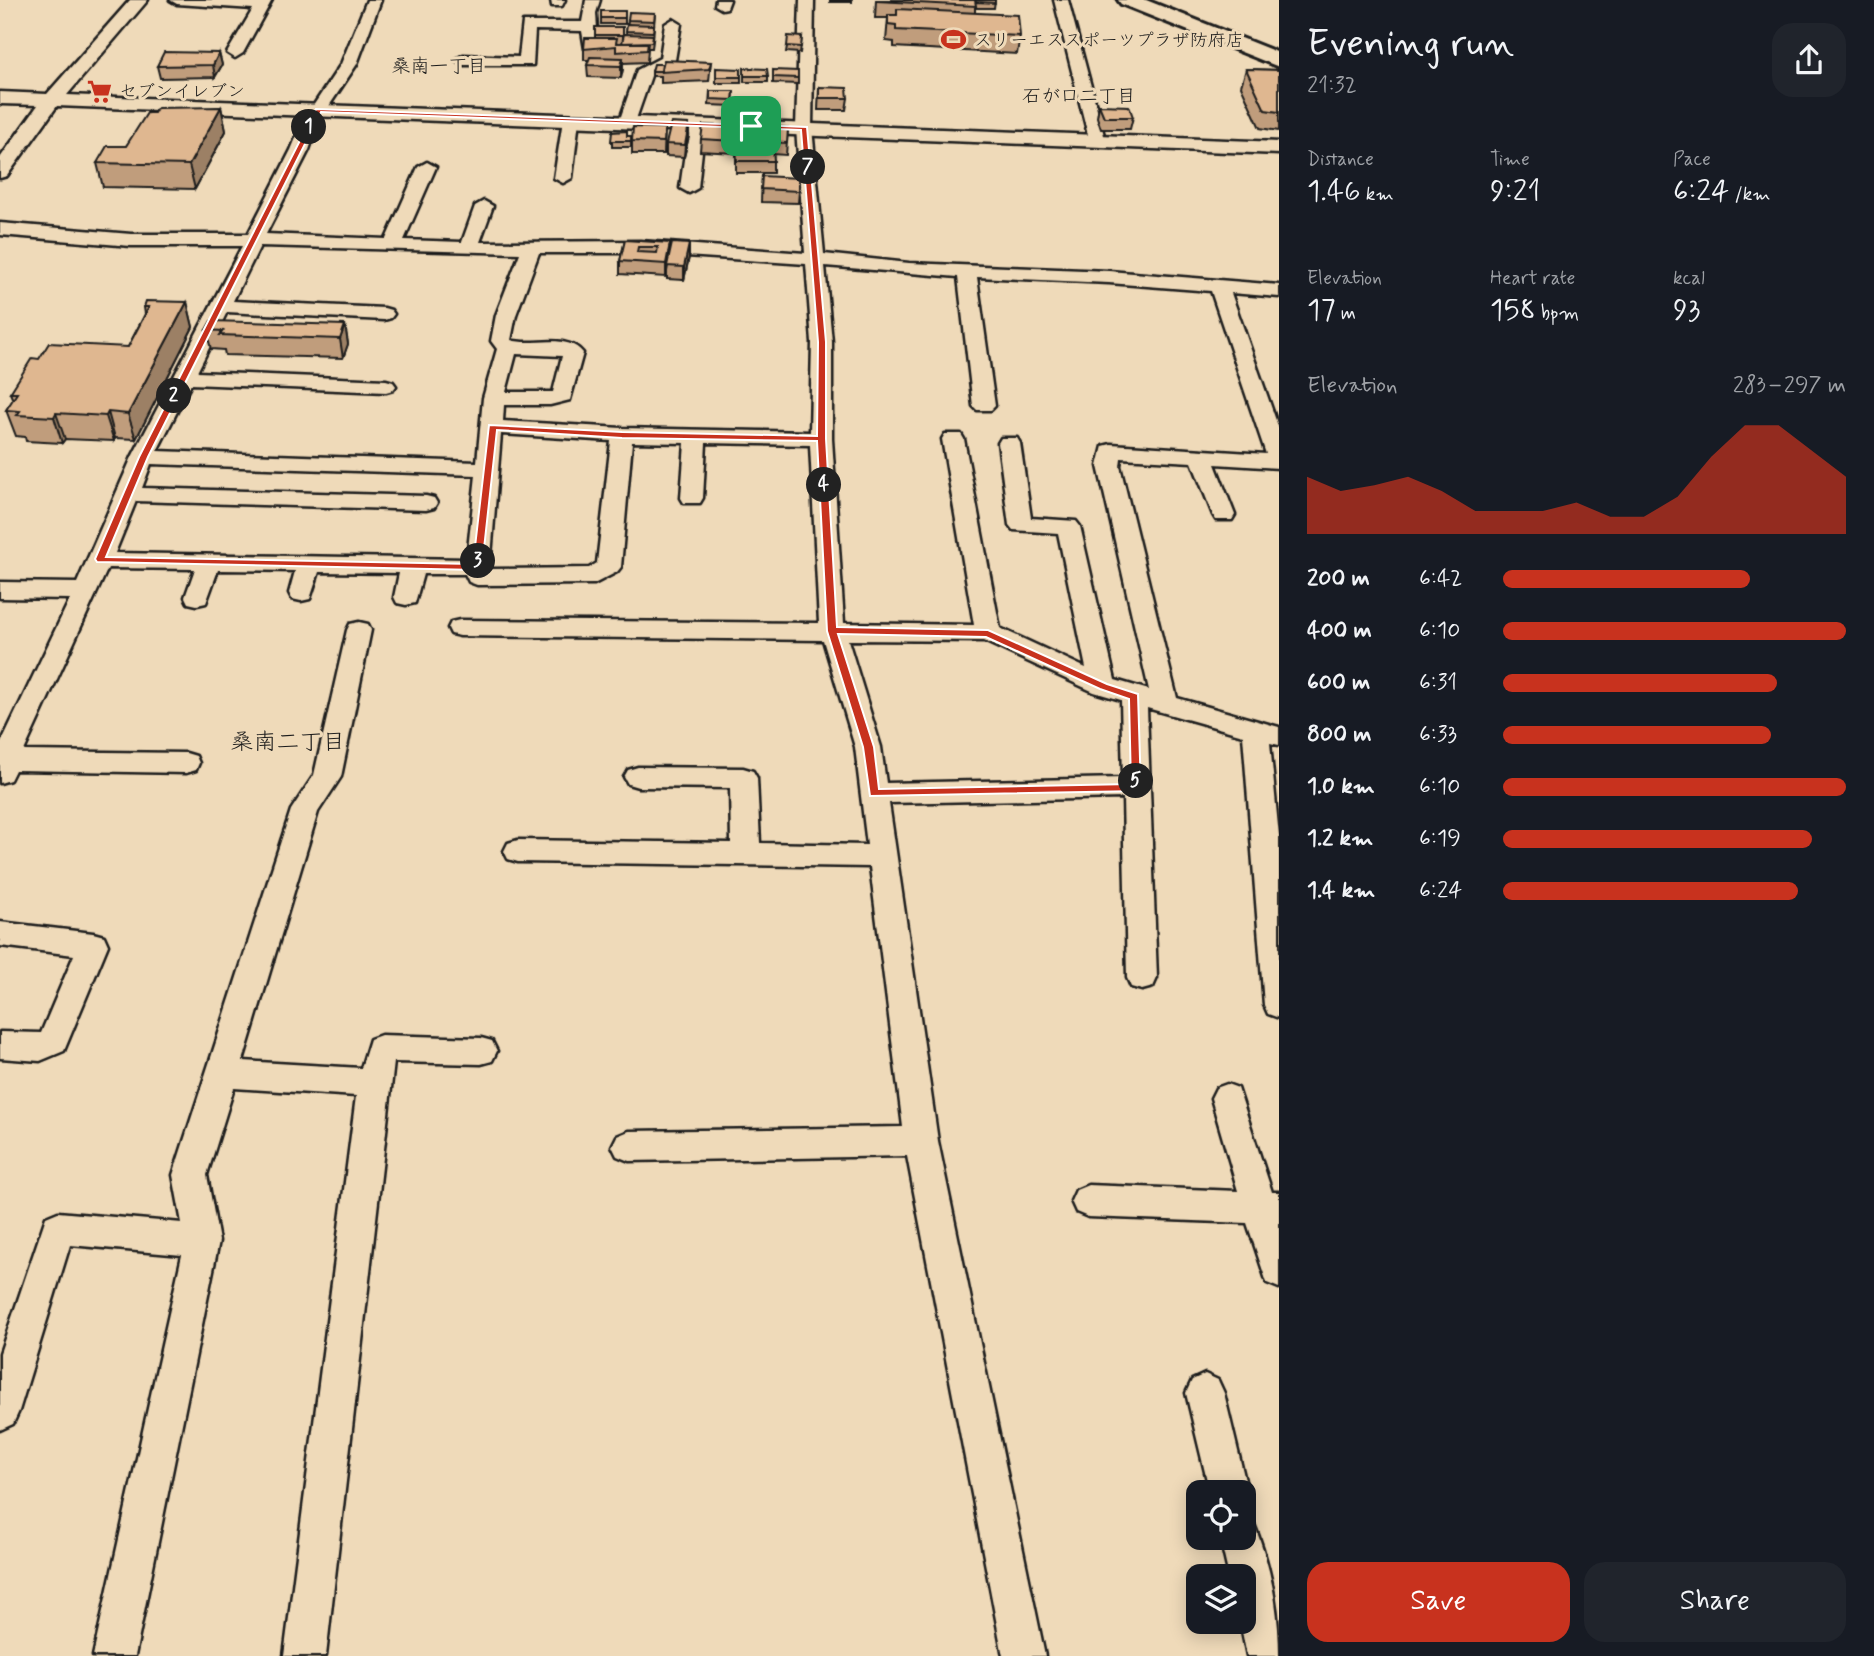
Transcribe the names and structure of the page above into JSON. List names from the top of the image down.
{
  "districts": ["桑南一丁目", "石が口二丁目", "桑南二丁目"],
  "places": {
    "sports": ["スリーエススポーツプラザ防府店"],
    "supermarket": ["セブンイレブン"]
  },
  "page": {
    "heading": ["Evening run", "21:32"],
    "pins": [
      "1",
      "7",
      "2",
      "4",
      "3",
      "5"
    ],
    "stats": [
      ["Distance", "1.46 km"],
      ["Time", "9:21"],
      ["Pace", "6:24 /km"],
      ["Elevation", "17 m"],
      ["Heart rate", "158 bpm"],
      ["kcal", "93"]
    ],
    "chart": ["Elevation", "283–297 m"],
    "list": [
      {
        "name": "200 m",
        "note": "6:42"
      },
      {
        "name": "400 m",
        "note": "6:10"
      },
      {
        "name": "600 m",
        "note": "6:31"
      },
      {
        "name": "800 m",
        "note": "6:33"
      },
      {
        "name": "1.0 km",
        "note": "6:10"
      },
      {
        "name": "1.2 km",
        "note": "6:19"
      },
      {
        "name": "1.4 km",
        "note": "6:24"
      }
    ],
    "buttons": ["Save", "Share"]
  }
}
